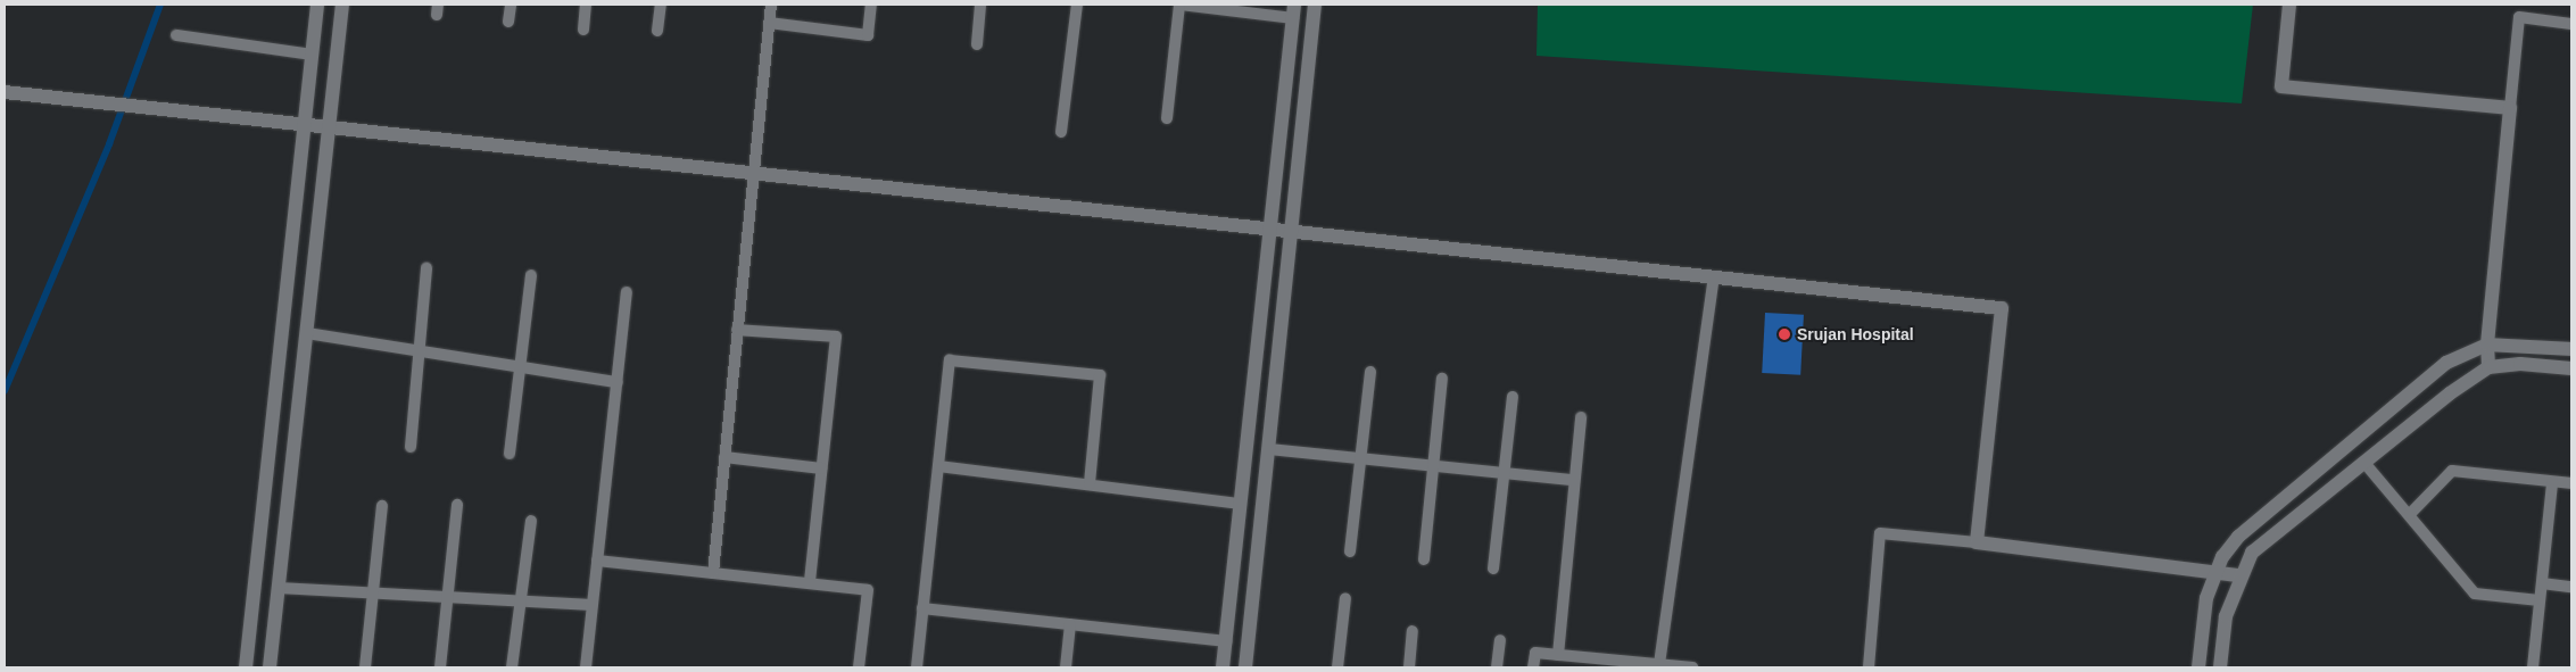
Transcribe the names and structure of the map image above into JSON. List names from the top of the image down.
{
  "places": ["Srujan Hospital"]
}
